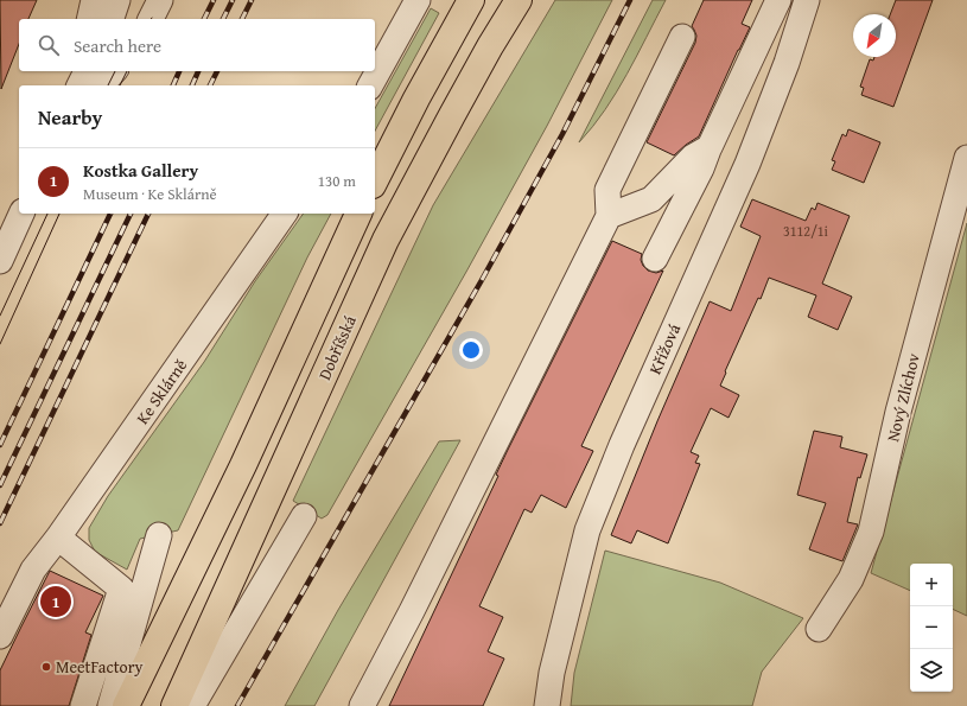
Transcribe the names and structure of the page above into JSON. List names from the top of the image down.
{
  "streets": {
    "highway": ["Dobříšská"],
    "street": ["Křížová", "Ke Sklárně", "Nový Zlíchov"]
  },
  "places": ["MeetFactory"],
  "house_numbers": ["3112/1i"],
  "north": "bottom left",
  "page": {
    "search": "Search here",
    "heading": "Nearby",
    "list": [
      {
        "mark": "1",
        "name": "Kostka Gallery",
        "note": "Museum · Ke Sklárně",
        "value": "130 m"
      }
    ],
    "map_buttons": ["+", "−"],
    "pins": "1"
  }
}
